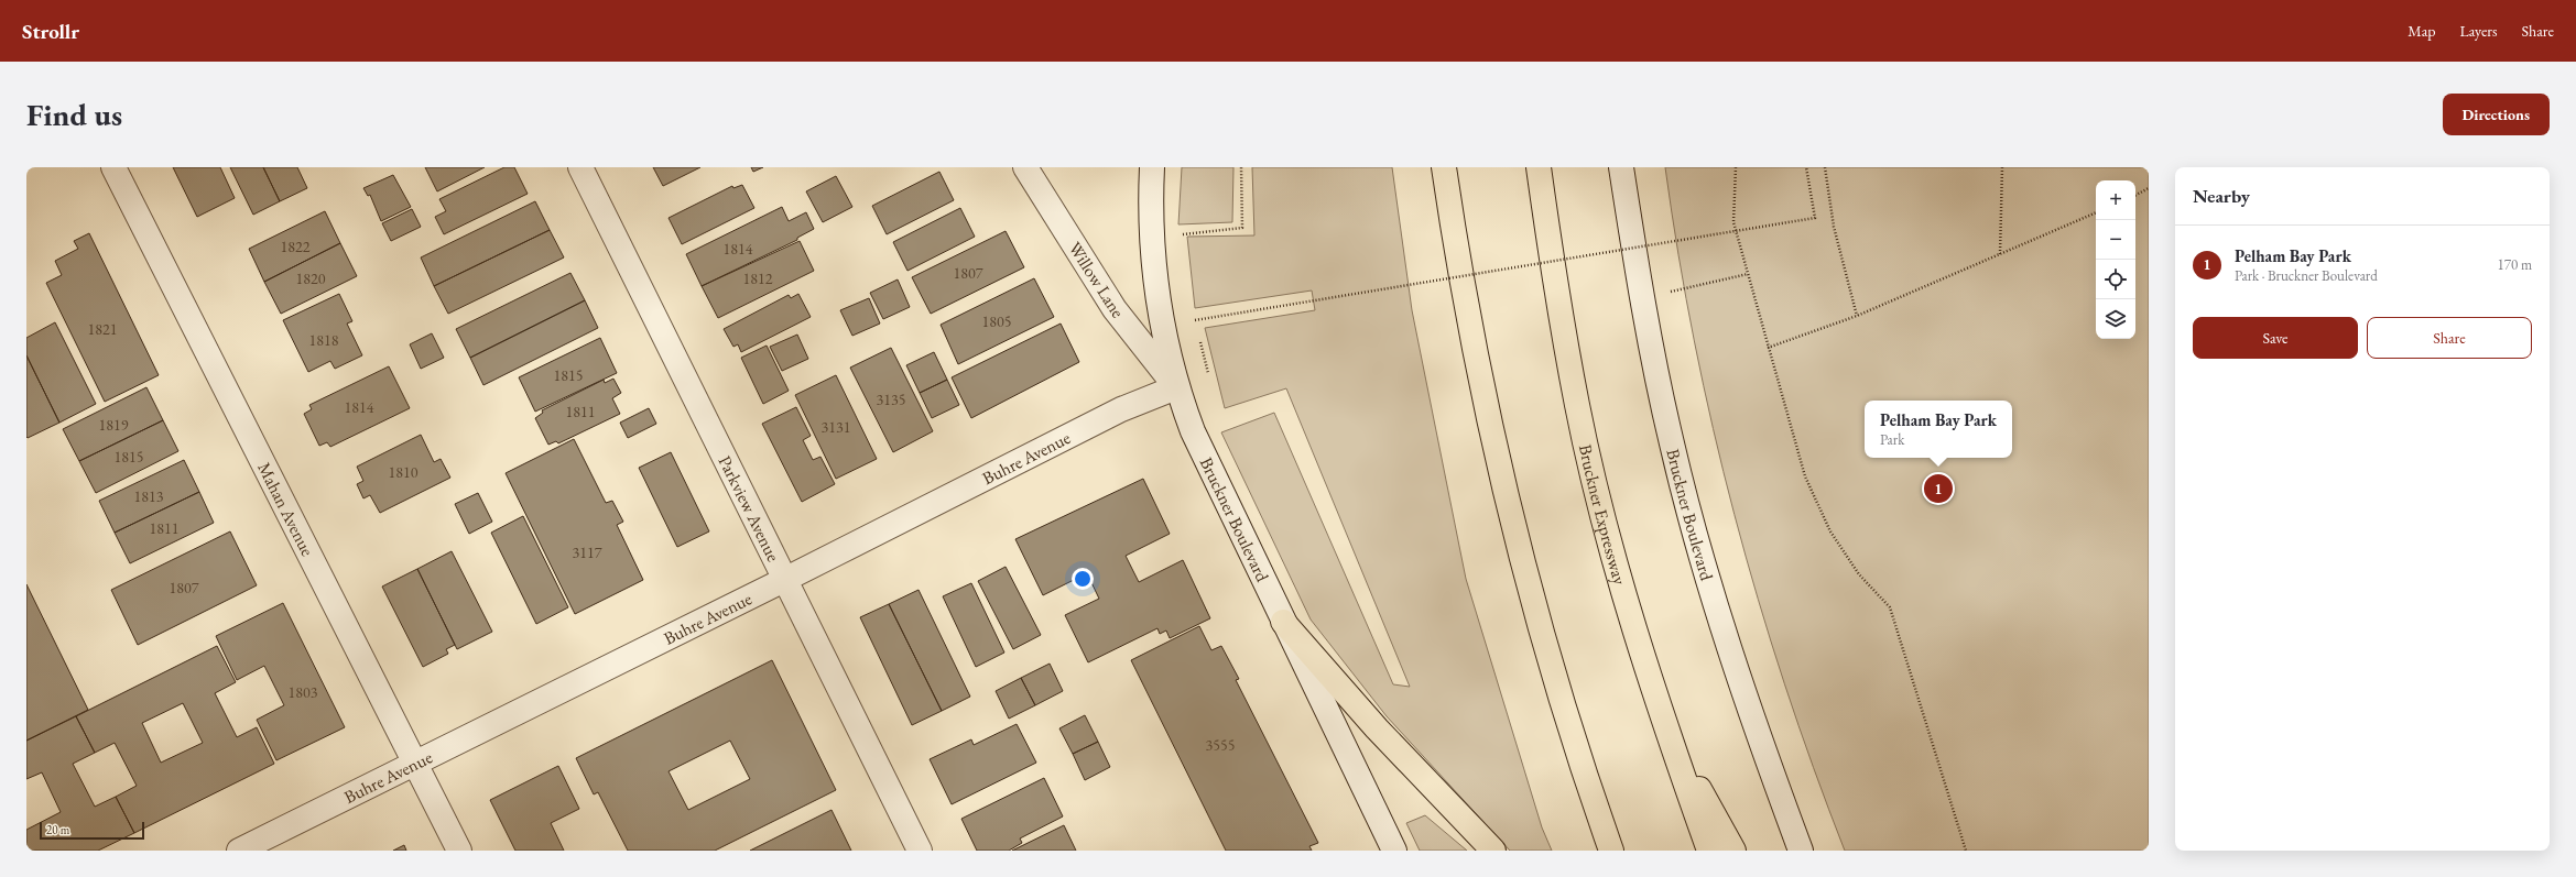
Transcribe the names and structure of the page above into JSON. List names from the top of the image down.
{
  "streets": {
    "highway": ["Bruckner Expressway"],
    "street": [
      "Willow Lane",
      "Buhre Avenue",
      "Mahan Avenue",
      "Parkview Avenue",
      "Bruckner Boulevard"
    ]
  },
  "crossings": [
    ["Willow Lane", "Buhre Avenue"],
    ["Willow Lane", "Bruckner Boulevard"],
    ["Buhre Avenue", "Mahan Avenue"],
    ["Buhre Avenue", "Parkview Avenue"],
    ["Buhre Avenue", "Bruckner Boulevard"]
  ],
  "house_numbers": [
    "1822",
    "1814",
    "1807",
    "1820",
    "1812",
    "1805",
    "1821",
    "1818",
    "1815",
    "3135",
    "1814",
    "1811",
    "1819",
    "3131",
    "1815",
    "1810",
    "1813",
    "1811",
    "3117",
    "1807",
    "1803",
    "3555"
  ],
  "scale_bar": "20 m",
  "page": {
    "header": "Strollr",
    "nav": ["Map", "Layers", "Share"],
    "buttons": [
      "Directions",
      ["Save", "Share"]
    ],
    "title": "Find us",
    "heading": "Nearby",
    "map_buttons": ["+", "−"],
    "list": [
      {
        "mark": "1",
        "name": "Pelham Bay Park",
        "note": "Park · Bruckner Boulevard",
        "value": "170 m"
      }
    ],
    "popup": ["Pelham Bay Park", "Park"],
    "pins": "1",
    "scale": "20 m"
  }
}
